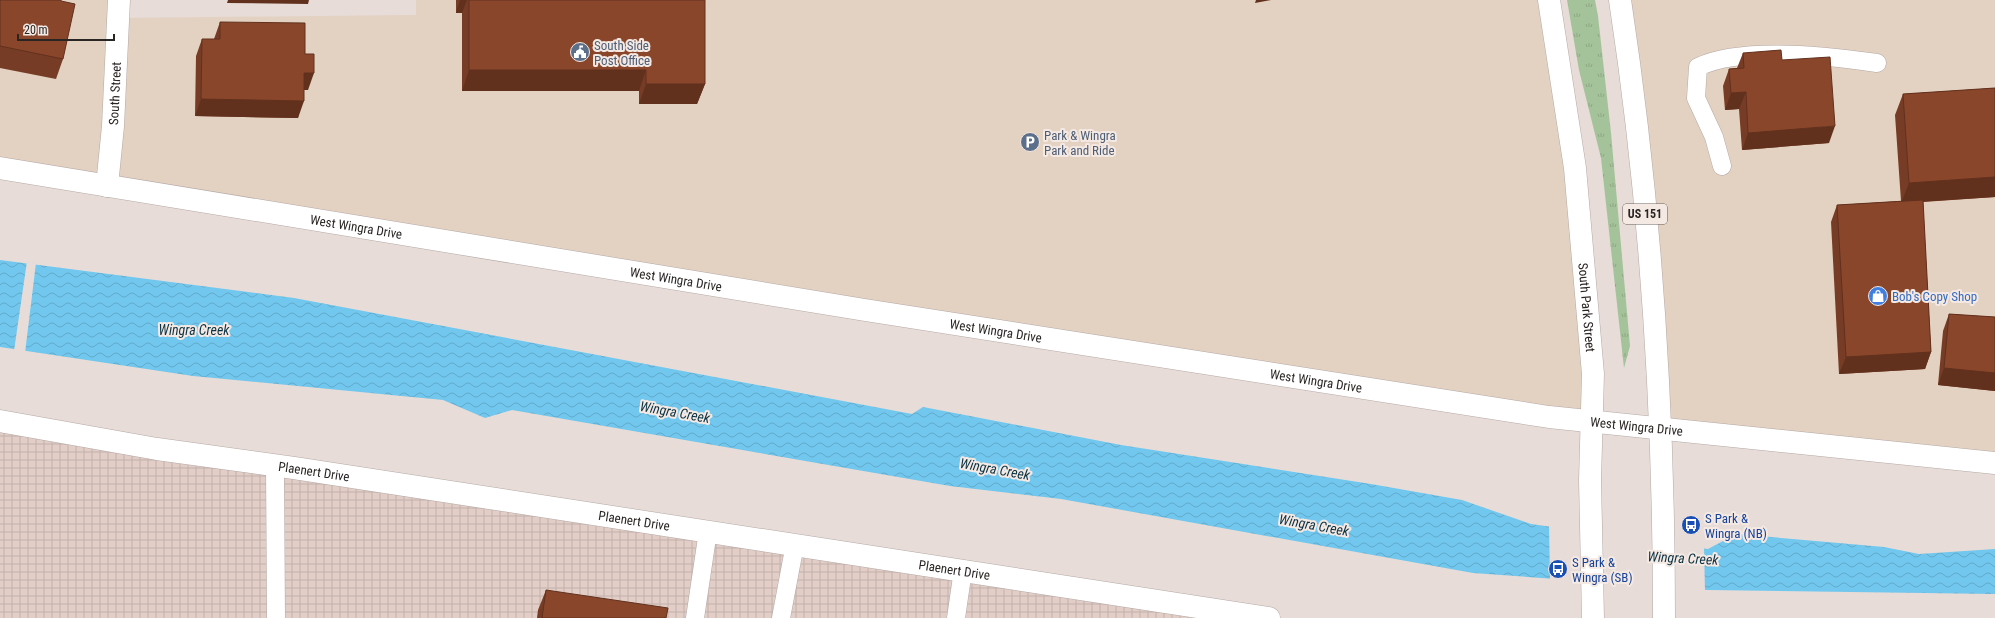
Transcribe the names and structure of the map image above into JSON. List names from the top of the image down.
{
  "streets": {
    "street": [
      "South Street",
      "US 151",
      "West Wingra Drive",
      "South Park Street",
      "Plaenert Drive"
    ]
  },
  "crossings": [
    ["South Street", "West Wingra Drive"],
    ["US 151", "West Wingra Drive"],
    ["West Wingra Drive", "South Park Street"]
  ],
  "water": ["Wingra Creek"],
  "places": {
    "public building": ["South Side Post Office"],
    "parking": ["Park & Wingra Park and Ride"],
    "shop": ["Bob's Copy Shop"],
    "bus stop": ["S Park & Wingra (NB)", "S Park & Wingra (SB)"]
  },
  "scale_bar": "20 m"
}
